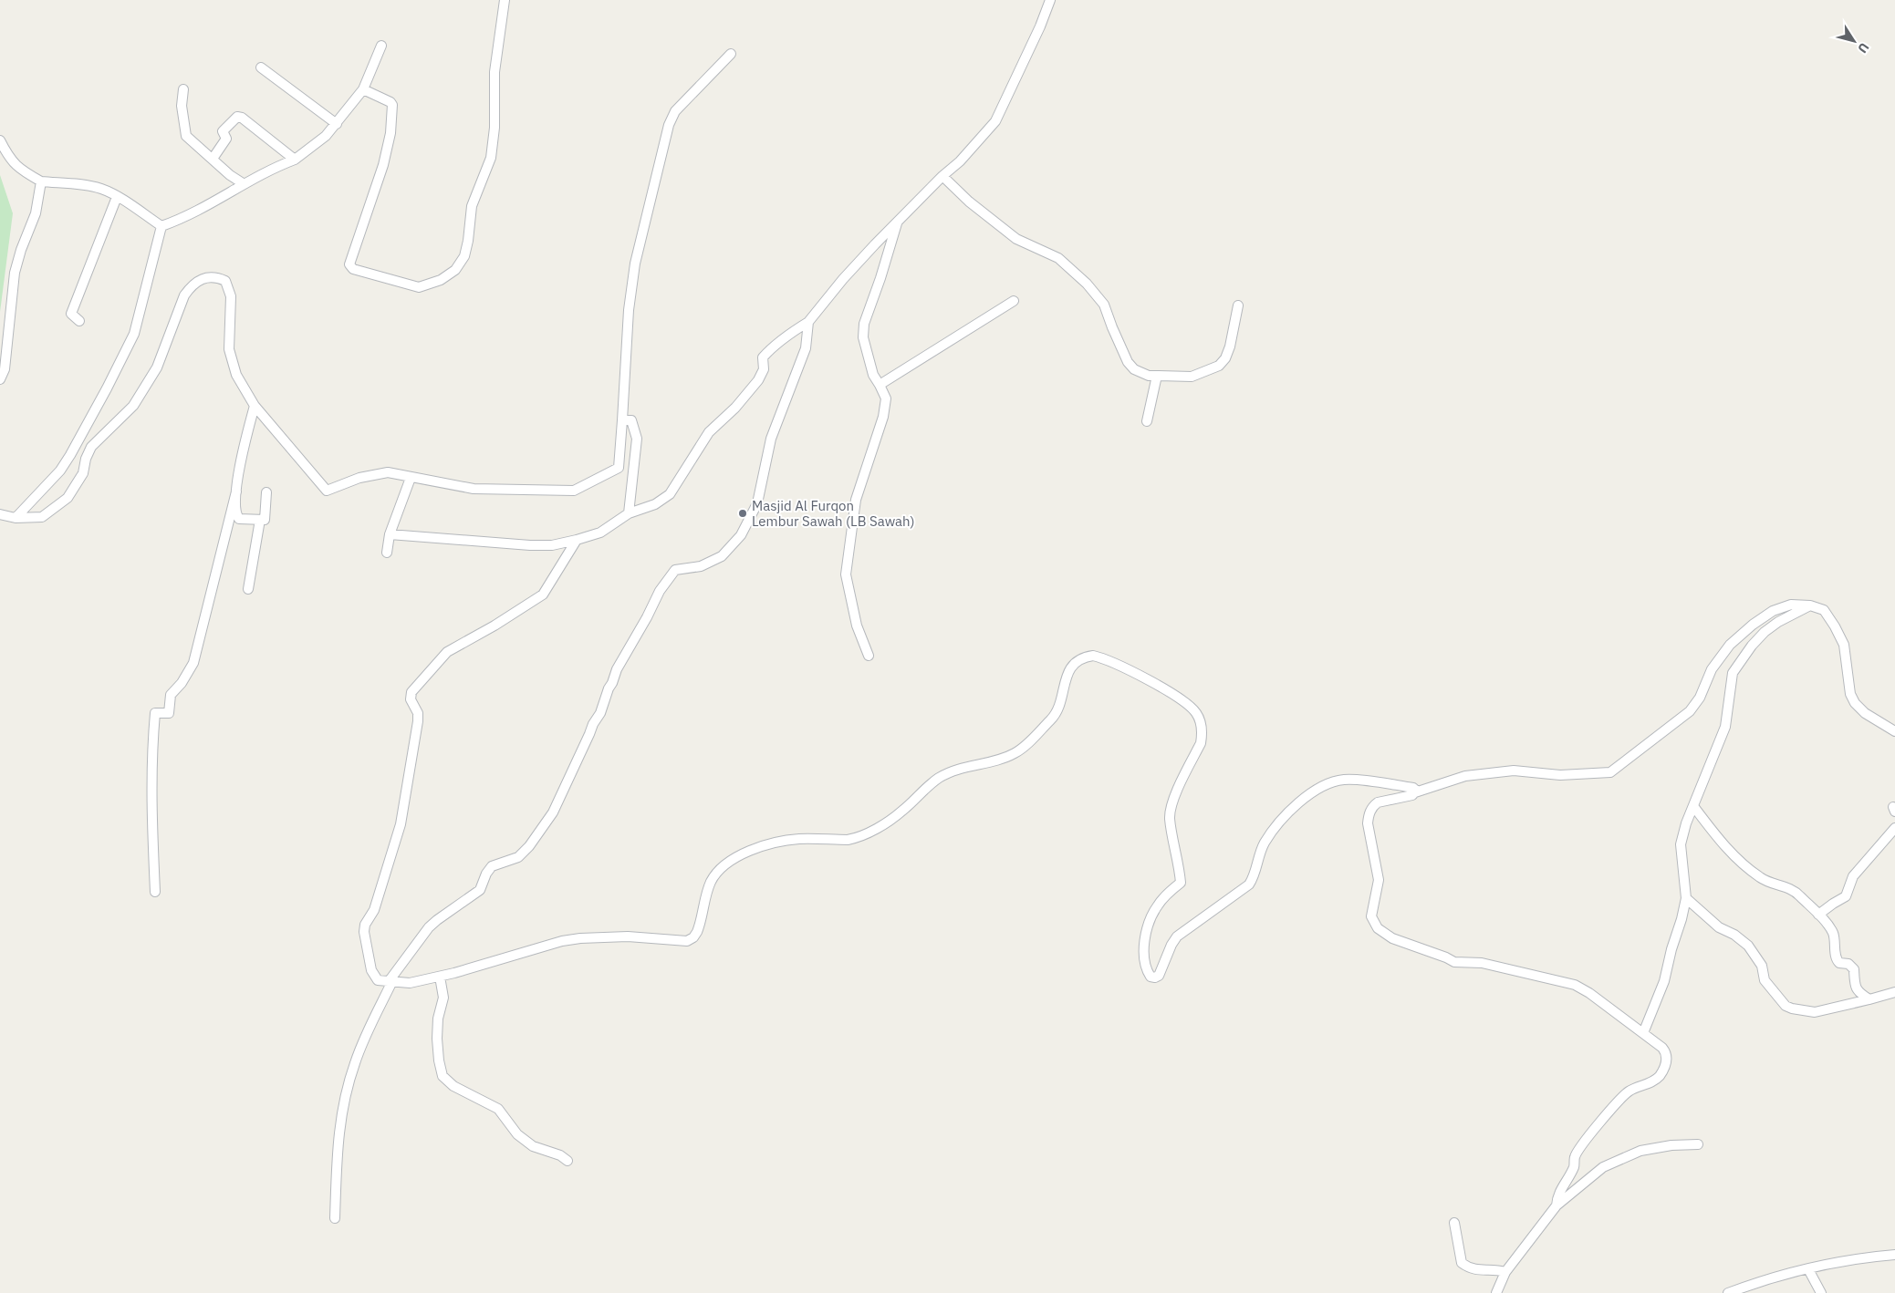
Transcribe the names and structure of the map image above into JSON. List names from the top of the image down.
{
  "places": ["Masjid Al Furqon Lembur Sawah (LB Sawah)"],
  "north": "bottom right"
}
